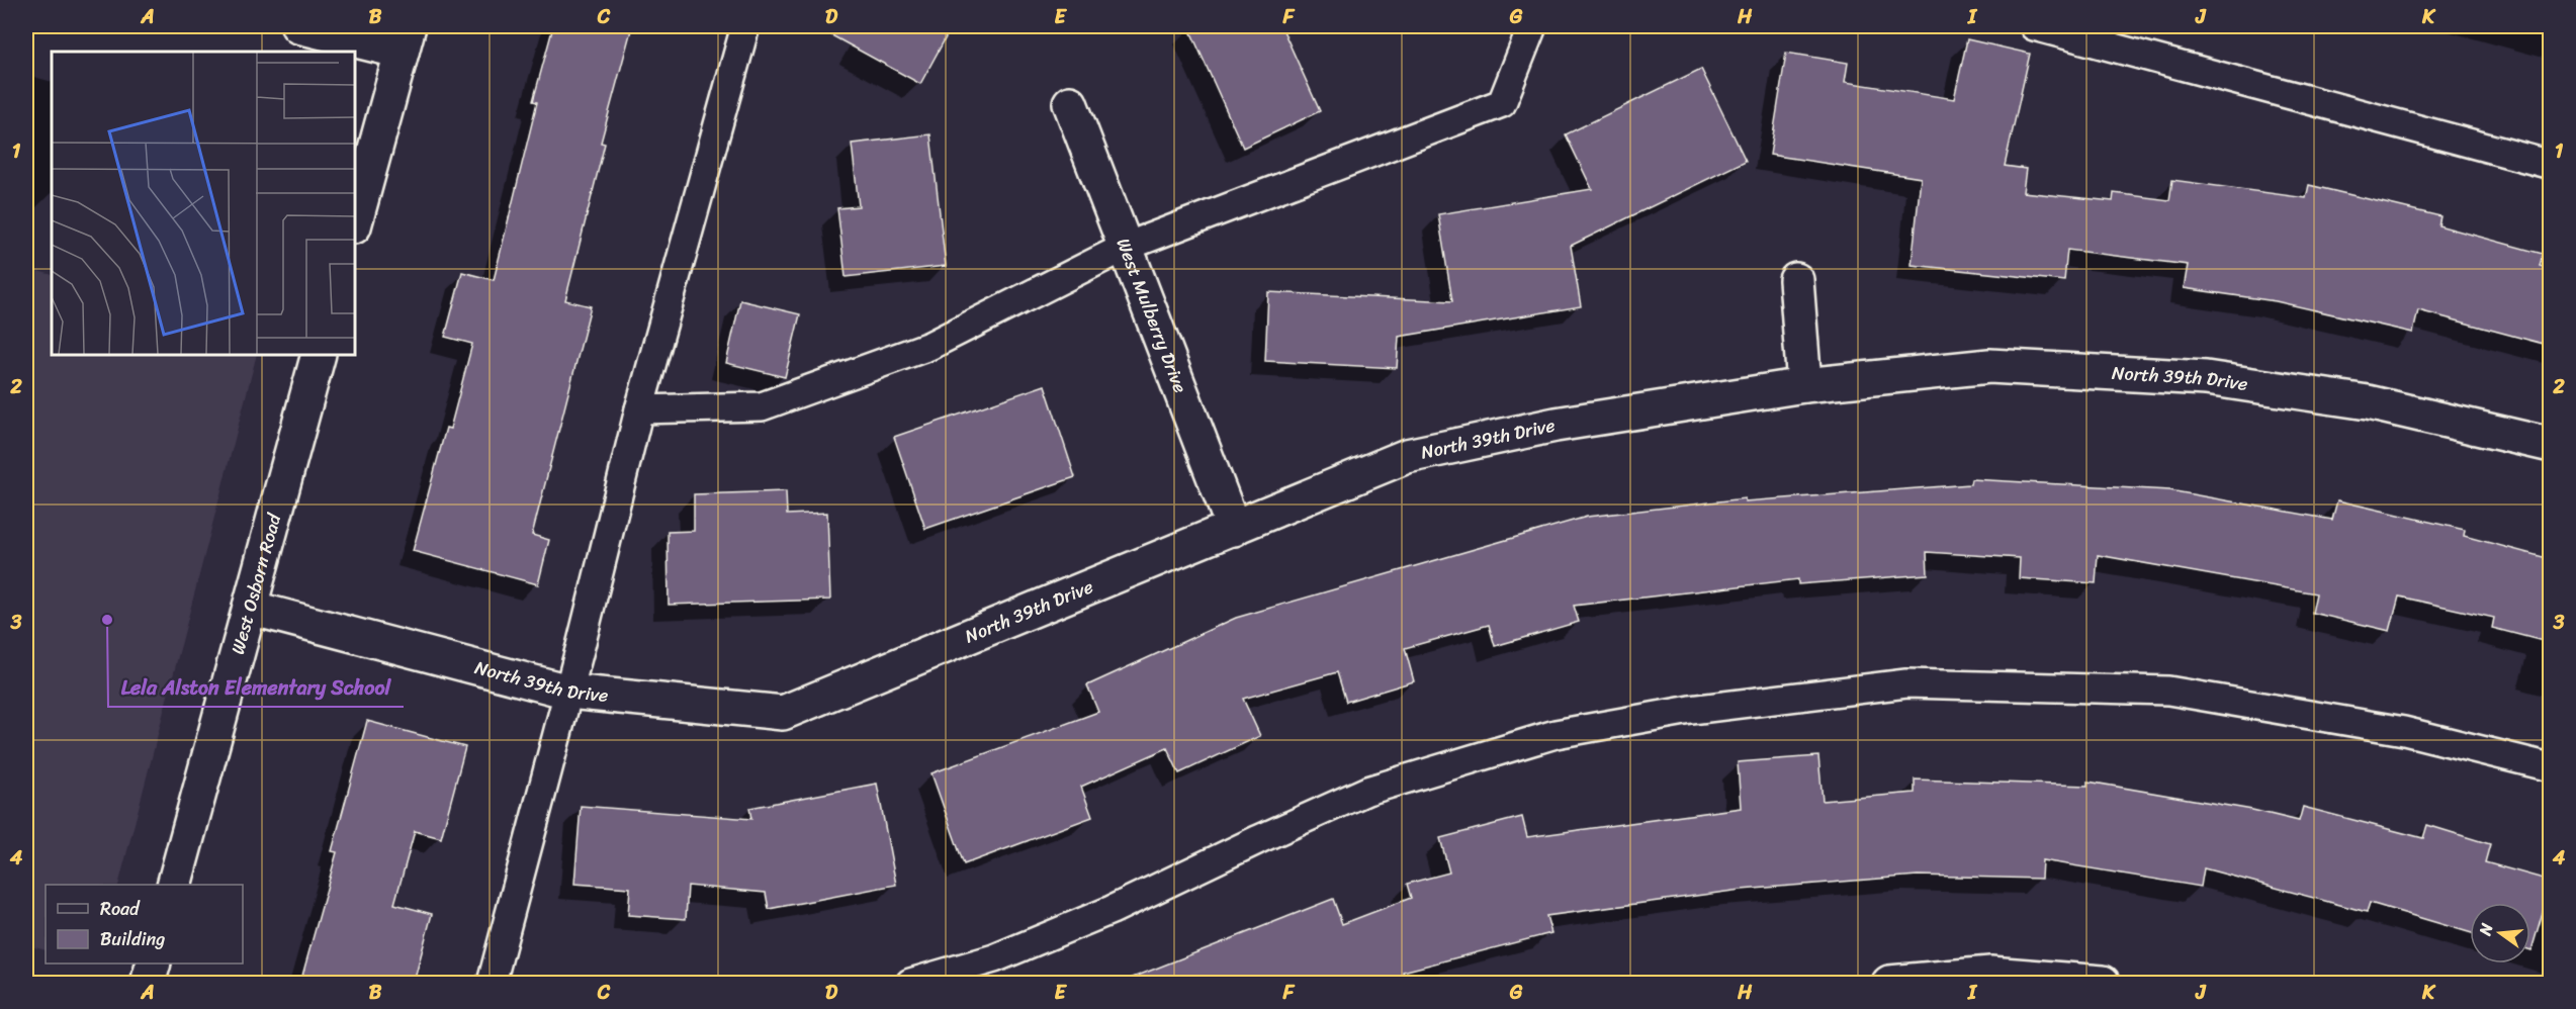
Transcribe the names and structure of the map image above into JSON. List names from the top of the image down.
{
  "streets": {
    "street": ["West Mulberry Drive", "North 39th Drive", "West Osborn Road"]
  },
  "crossings": [
    ["West Mulberry Drive", "North 39th Drive"],
    ["North 39th Drive", "West Osborn Road"]
  ],
  "places": ["Lela Alston Elementary School"],
  "legend": ["Road", "Building"],
  "north": "left",
  "grid": {
    "columns": [
      "A",
      "B",
      "C",
      "D",
      "E",
      "F",
      "G",
      "H",
      "I",
      "J",
      "K"
    ],
    "rows": [
      "1",
      "2",
      "3",
      "4"
    ]
  }
}
